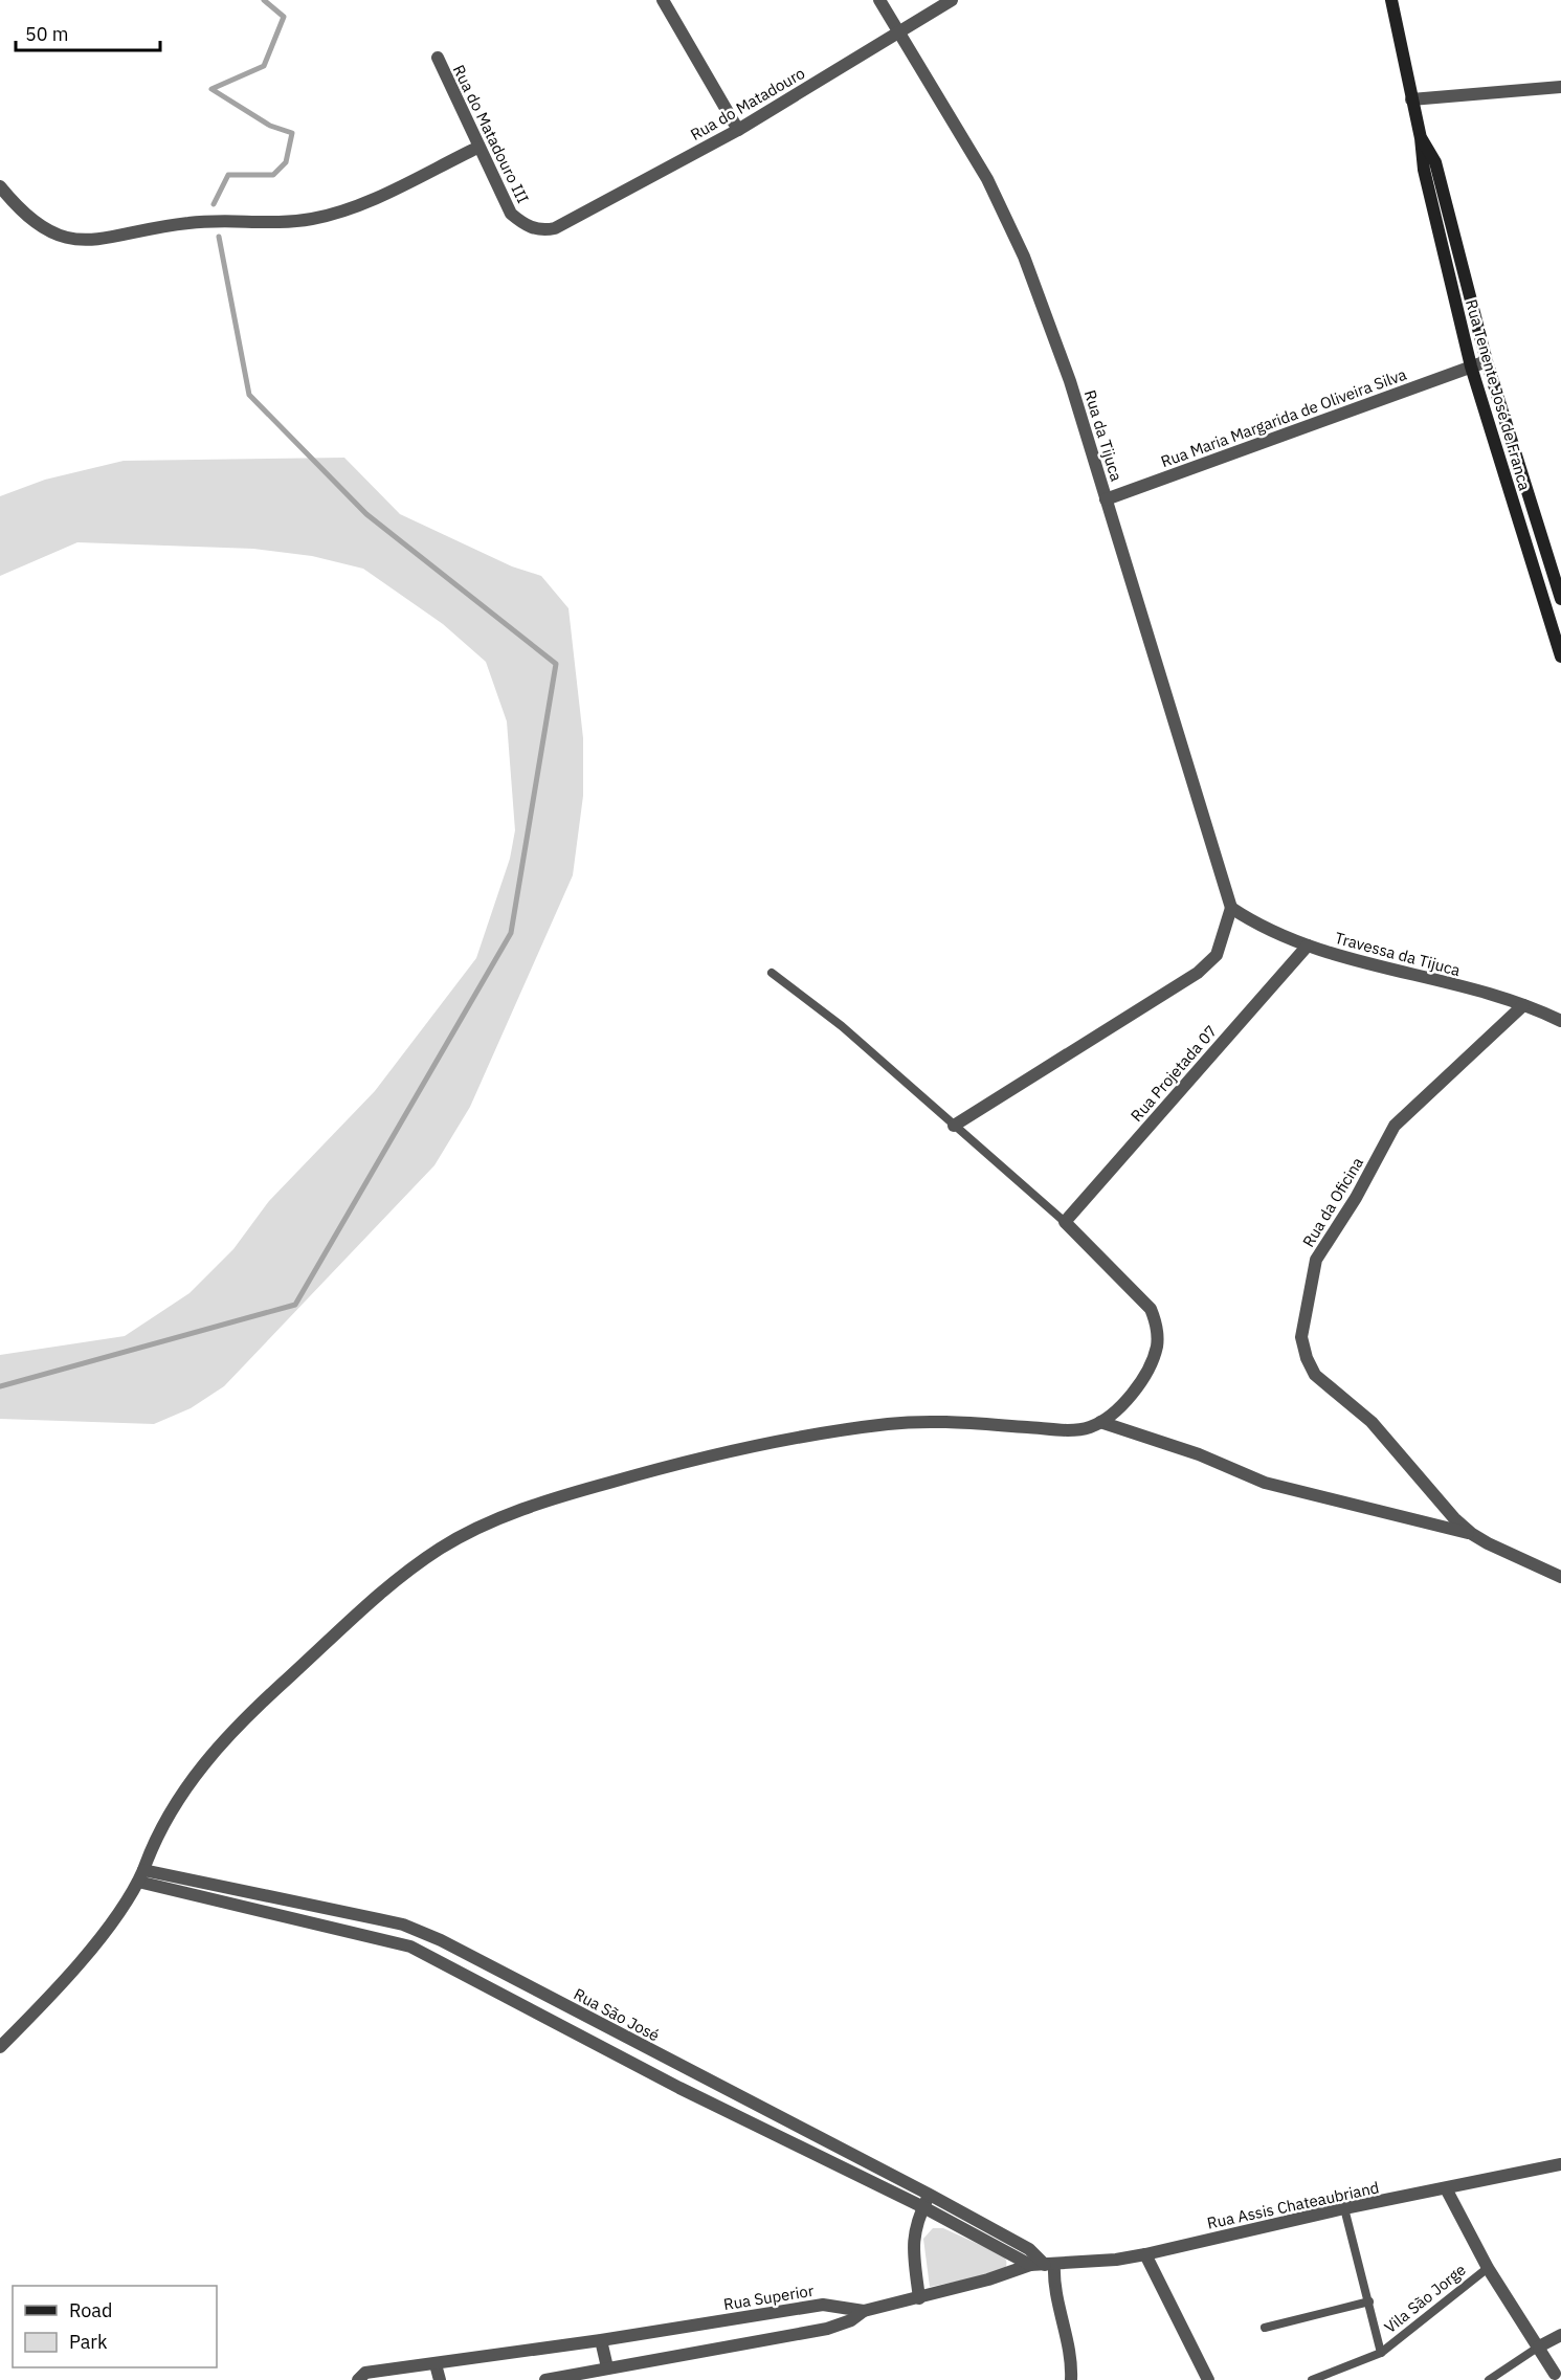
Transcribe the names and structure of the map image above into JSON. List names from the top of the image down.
{
  "streets": {
    "main road": ["Rua Tenente José de Franca"],
    "street": [
      "Rua do Matadouro",
      "Rua do Matadouro III",
      "Rua Maria Margarida de Oliveira Silva",
      "Rua da Tijuca",
      "Travessa da Tijuca",
      "Rua Projetada 07",
      "Rua da Oficina",
      "Rua São José",
      "Rua Assis Chateaubriand",
      "Rua Superior",
      "Vila São Jorge"
    ]
  },
  "crossings": [
    ["Rua do Matadouro", "Rua do Matadouro III"],
    ["Rua do Matadouro", "Rua da Tijuca"],
    ["Rua Tenente José de Franca", "Rua Maria Margarida de Oliveira Silva"],
    ["Rua Maria Margarida de Oliveira Silva", "Rua da Tijuca"],
    ["Rua da Tijuca", "Travessa da Tijuca"],
    ["Travessa da Tijuca", "Rua Projetada 07"],
    ["Travessa da Tijuca", "Rua da Oficina"],
    ["Rua São José", "Rua Assis Chateaubriand"],
    ["Rua Assis Chateaubriand", "Vila São Jorge"]
  ],
  "legend": ["Road", "Park"],
  "scale_bar": "50 m"
}
